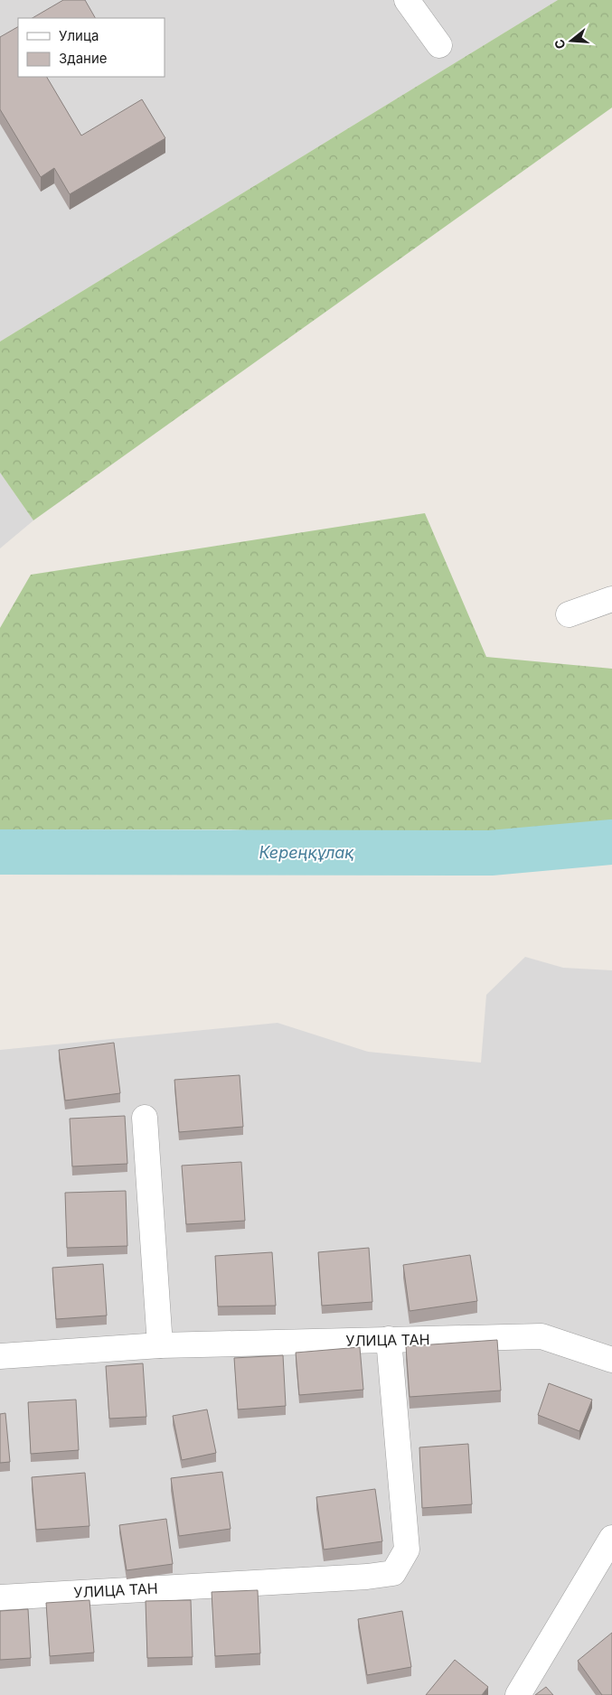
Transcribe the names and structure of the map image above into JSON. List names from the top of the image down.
{
  "streets": {
    "street": ["УЛИЦА ТАН"]
  },
  "water": ["Кереңқұлақ"],
  "legend": ["Улица", "Здание"],
  "north": "left"
}
